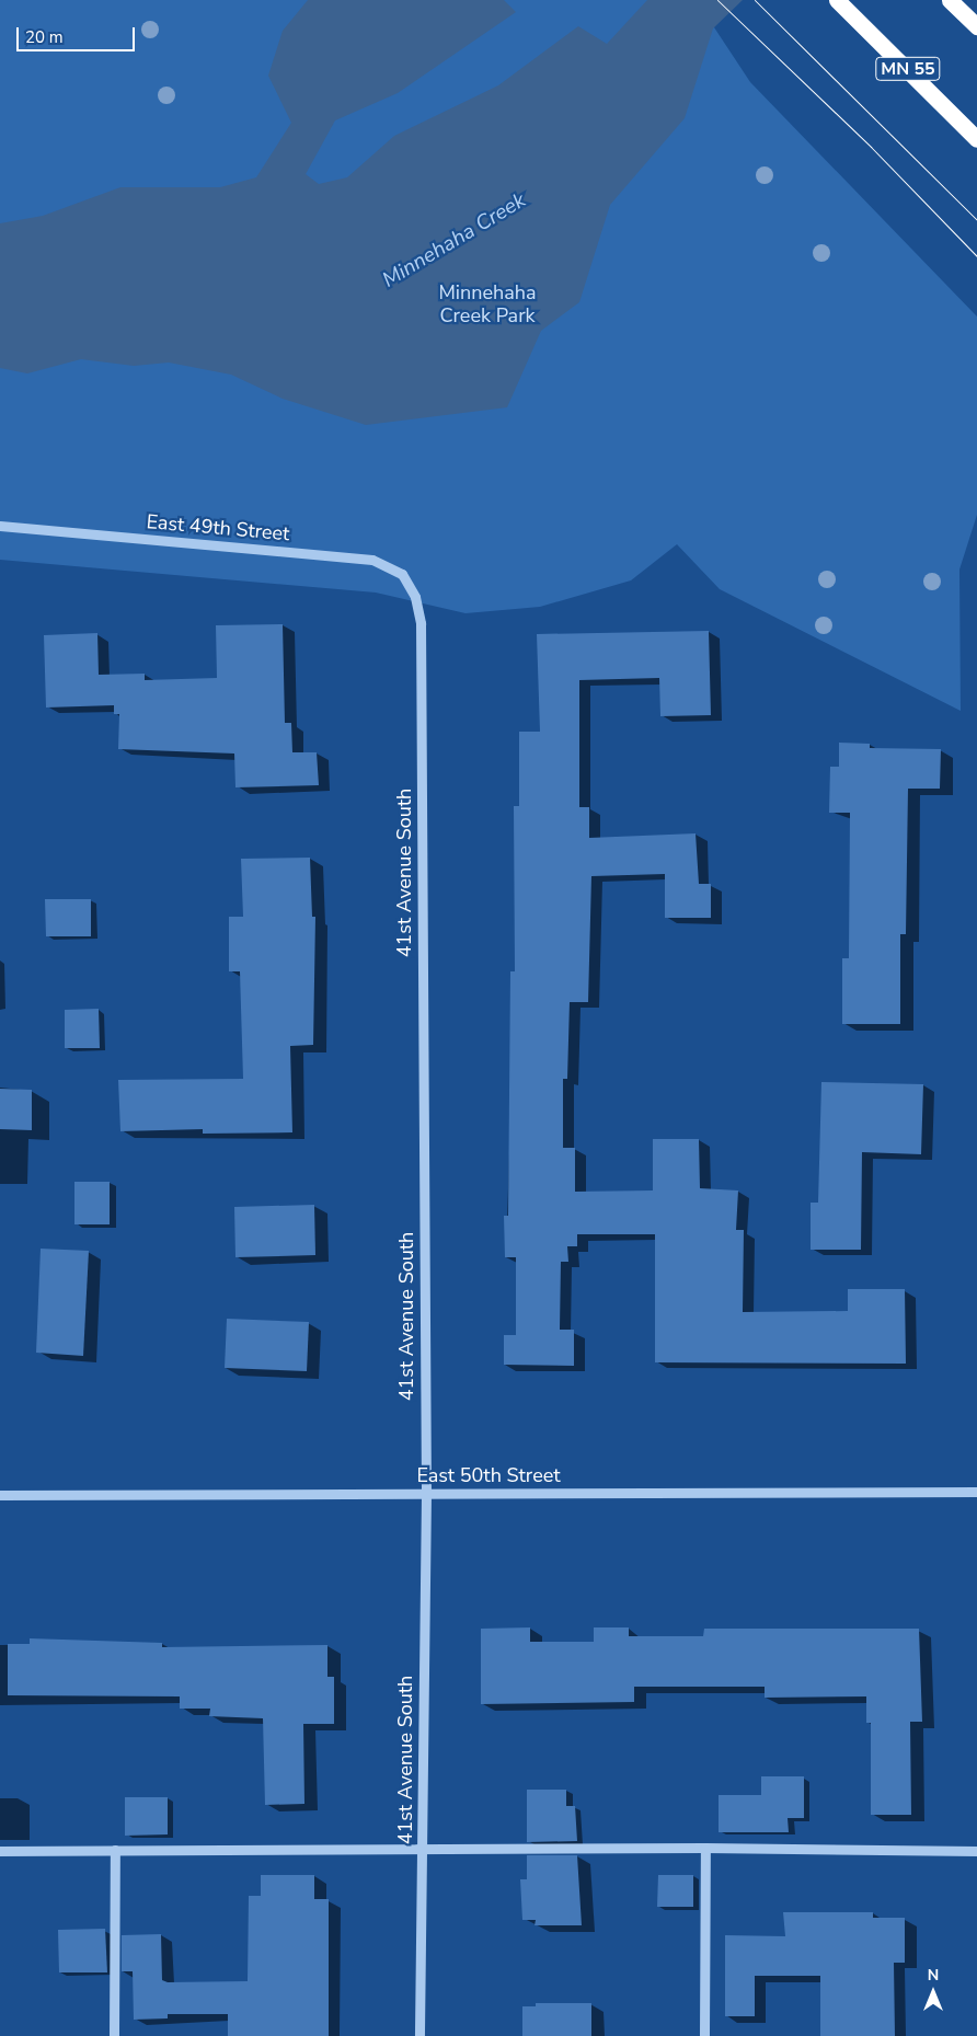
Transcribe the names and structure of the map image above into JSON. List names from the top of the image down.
{
  "streets": {
    "highway": ["MN 55"],
    "street": ["East 49th Street", "41st Avenue South", "East 50th Street"]
  },
  "crossings": [
    ["East 49th Street", "41st Avenue South"],
    ["41st Avenue South", "East 50th Street"]
  ],
  "water": ["Minnehaha Creek"],
  "parks": ["Minnehaha Creek Park"],
  "scale_bar": "20 m",
  "north": "top"
}
